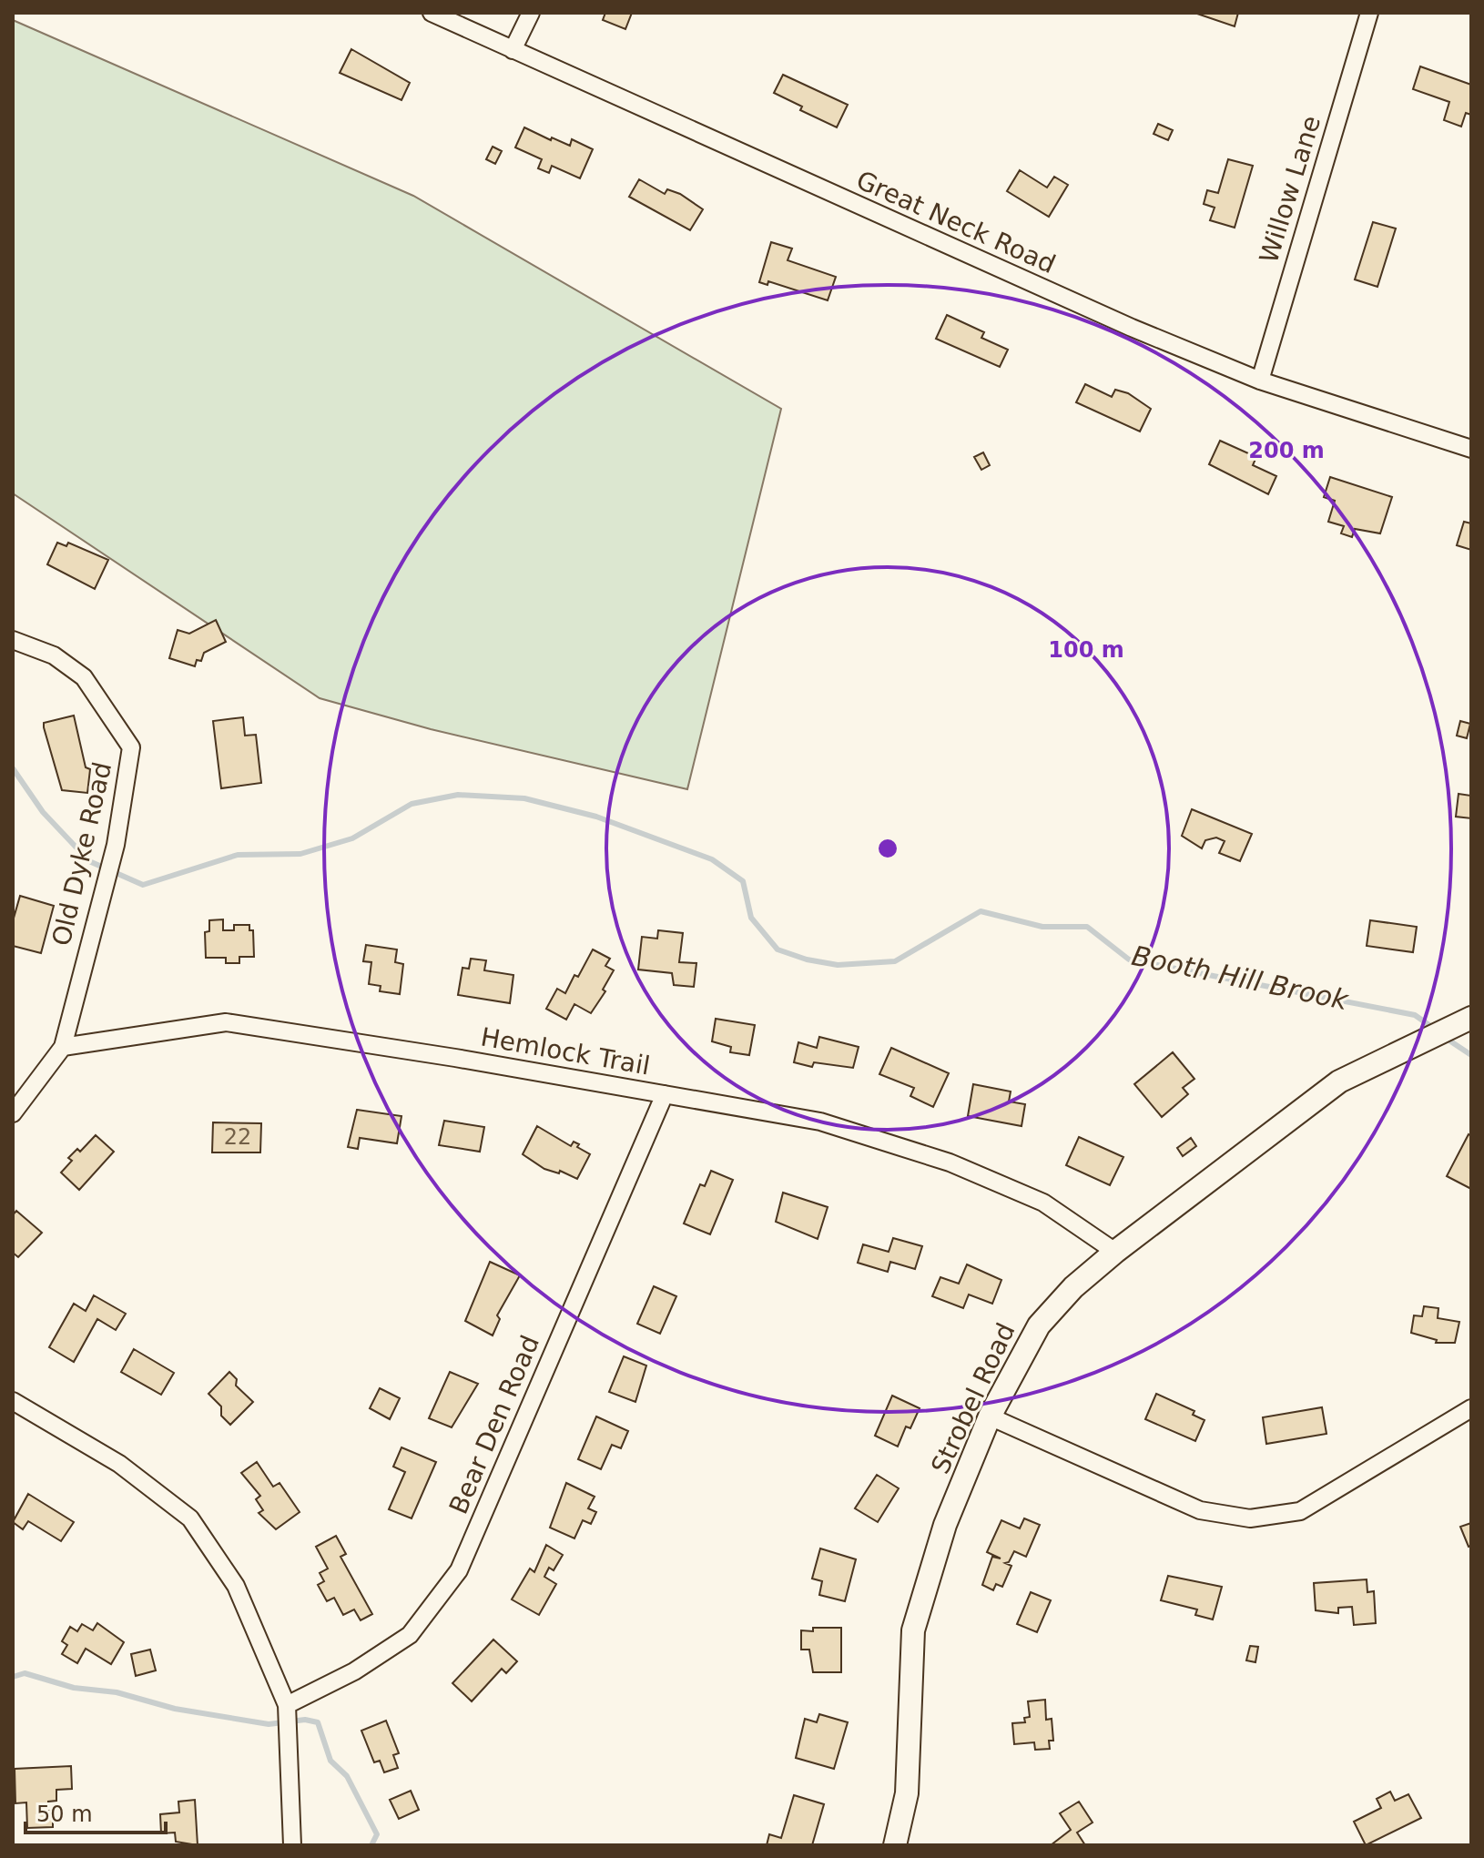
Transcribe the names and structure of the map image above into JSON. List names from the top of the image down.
{
  "streets": {
    "street": [
      "Willow Lane",
      "Great Neck Road",
      "Old Dyke Road",
      "Hemlock Trail",
      "Strobel Road",
      "Bear Den Road"
    ]
  },
  "crossings": [
    ["Willow Lane", "Great Neck Road"],
    ["Old Dyke Road", "Hemlock Trail"],
    ["Hemlock Trail", "Strobel Road"],
    ["Hemlock Trail", "Bear Den Road"]
  ],
  "water": ["Booth Hill Brook"],
  "house_numbers": ["22"],
  "scale_bar": "50 m",
  "rings": ["200 m", "100 m"]
}
